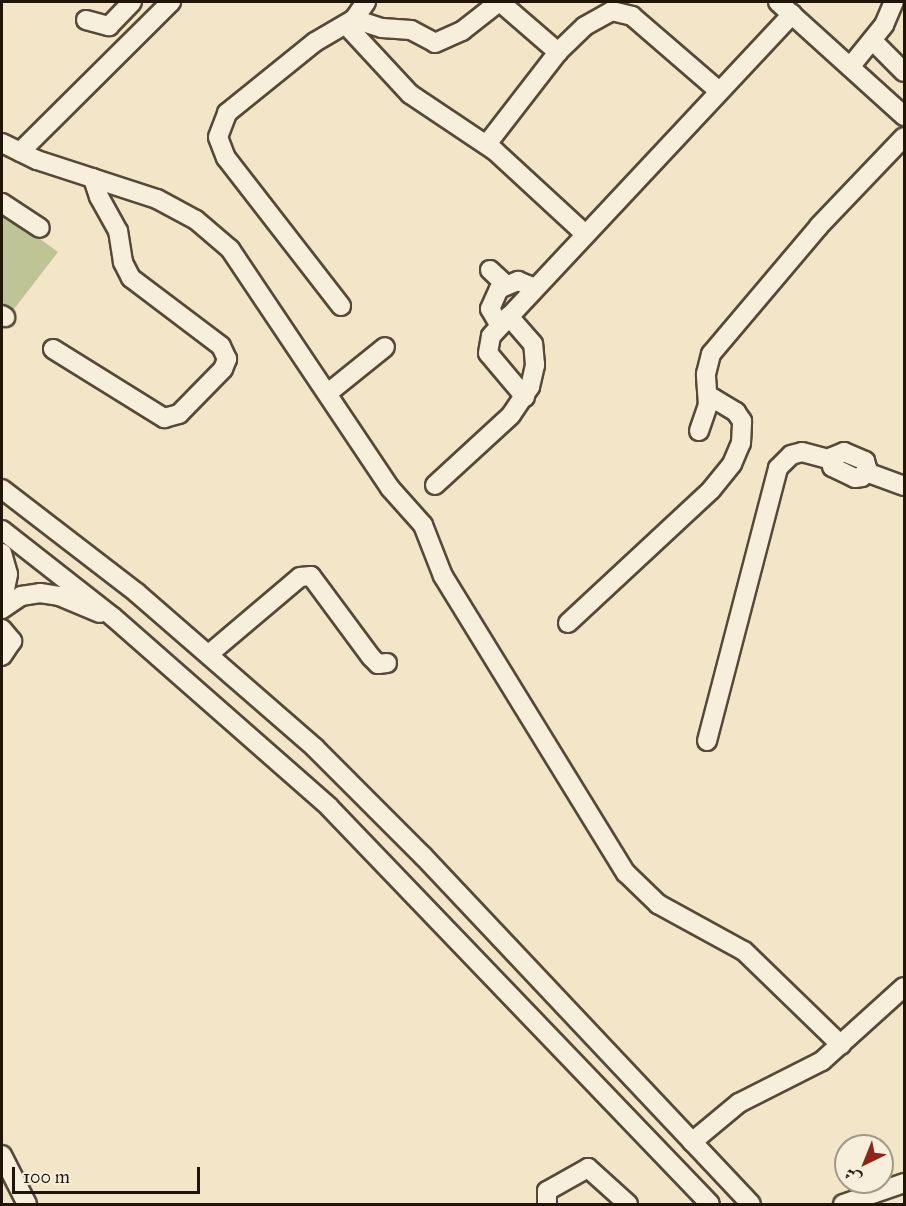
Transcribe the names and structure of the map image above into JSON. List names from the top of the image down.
{
  "scale_bar": "100 m",
  "north": "bottom left"
}
